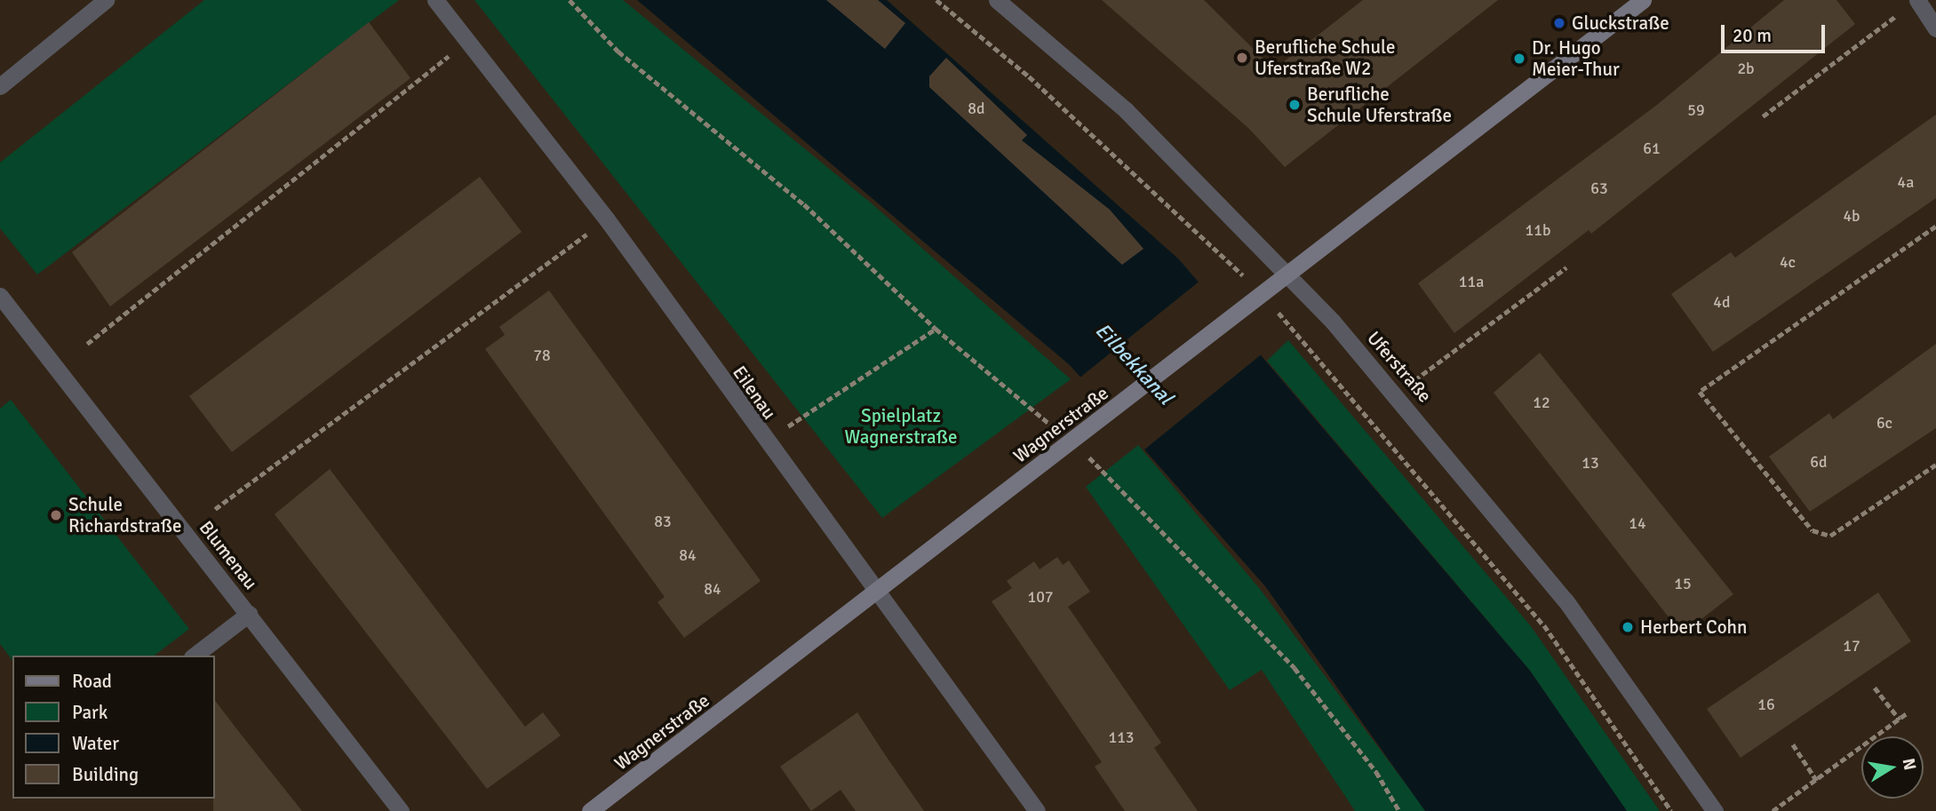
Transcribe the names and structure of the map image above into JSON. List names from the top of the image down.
{
  "streets": {
    "main road": ["Wagnerstraße"],
    "street": ["Uferstraße", "Eilenau", "Blumenau"]
  },
  "crossings": [
    ["Uferstraße", "Wagnerstraße"],
    ["Eilenau", "Wagnerstraße"]
  ],
  "water": ["Eilbekkanal"],
  "parks": ["Spielplatz Wagnerstraße"],
  "places": [
    "Gluckstraße",
    "Berufliche Schule Uferstraße W2",
    "Dr. Hugo Meier-Thur",
    "Berufliche Schule Uferstraße",
    "Schule Richardstraße",
    "Herbert Cohn"
  ],
  "house_numbers": [
    "2b",
    "8d",
    "59",
    "61",
    "4a",
    "63",
    "4b",
    "11b",
    "4c",
    "11a",
    "4d",
    "78",
    "12",
    "6c",
    "6d",
    "13",
    "83",
    "14",
    "84",
    "15",
    "84",
    "107",
    "17",
    "16",
    "113"
  ],
  "legend": [
    "Road",
    "Park",
    "Water",
    "Building"
  ],
  "scale_bar": "20 m",
  "north": "right"
}
